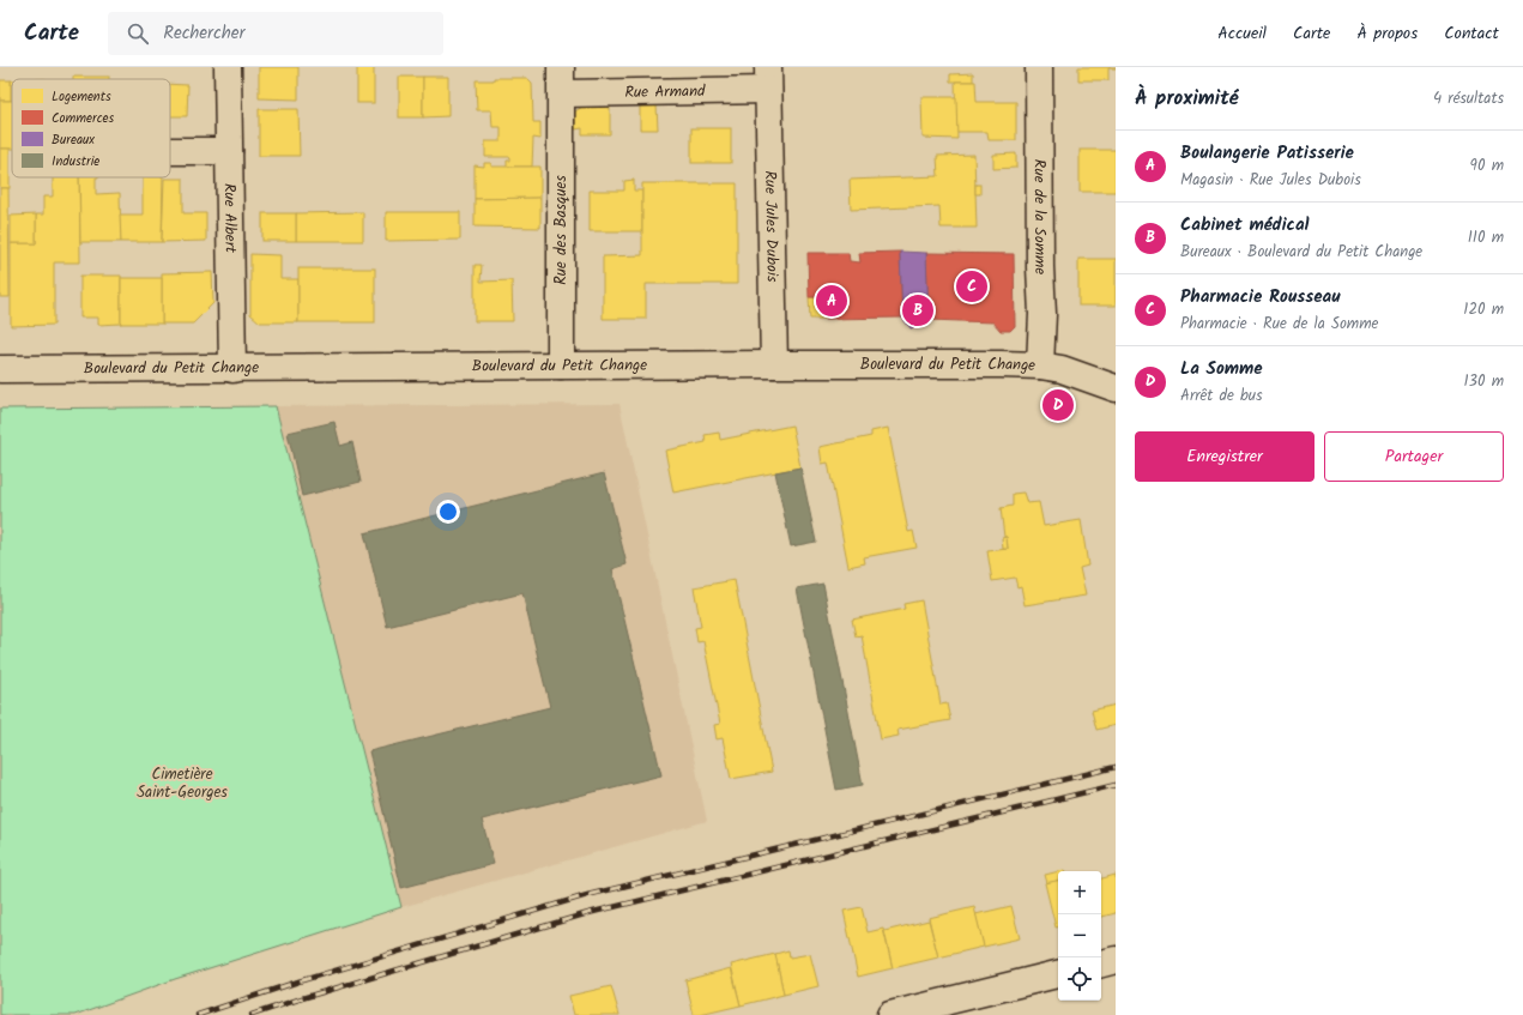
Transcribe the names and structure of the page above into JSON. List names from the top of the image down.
{
  "streets": {
    "street": [
      "Rue Armand",
      "Rue de la Somme",
      "Rue Albert",
      "Rue Jules Dubois",
      "Rue des Basques",
      "Boulevard du Petit Change"
    ]
  },
  "crossings": [
    ["Rue Armand", "Rue Jules Dubois"],
    ["Rue Armand", "Rue des Basques"],
    ["Rue de la Somme", "Boulevard du Petit Change"],
    ["Rue Albert", "Boulevard du Petit Change"],
    ["Rue Jules Dubois", "Boulevard du Petit Change"],
    ["Rue des Basques", "Boulevard du Petit Change"]
  ],
  "parks": ["Cimetière Saint-Georges"],
  "legend": [
    "Logements",
    "Commerces",
    "Bureaux",
    "Industrie"
  ],
  "page": {
    "header": "Carte",
    "search": "Rechercher",
    "nav": [
      "Accueil",
      "Carte",
      "À propos",
      "Contact"
    ],
    "heading": ["À proximité", "4 résultats"],
    "list": [
      {
        "mark": "A",
        "name": "Boulangerie Patisserie",
        "note": "Magasin · Rue Jules Dubois",
        "value": "90 m"
      },
      {
        "mark": "B",
        "name": "Cabinet médical",
        "note": "Bureaux · Boulevard du Petit Change",
        "value": "110 m"
      },
      {
        "mark": "C",
        "name": "Pharmacie Rousseau",
        "note": "Pharmacie · Rue de la Somme",
        "value": "120 m"
      },
      {
        "mark": "D",
        "name": "La Somme",
        "note": "Arrêt de bus",
        "value": "130 m"
      }
    ],
    "pins": [
      "C",
      "A",
      "B",
      "D"
    ],
    "buttons": ["Enregistrer", "Partager"],
    "map_buttons": ["+", "−"]
  }
}
